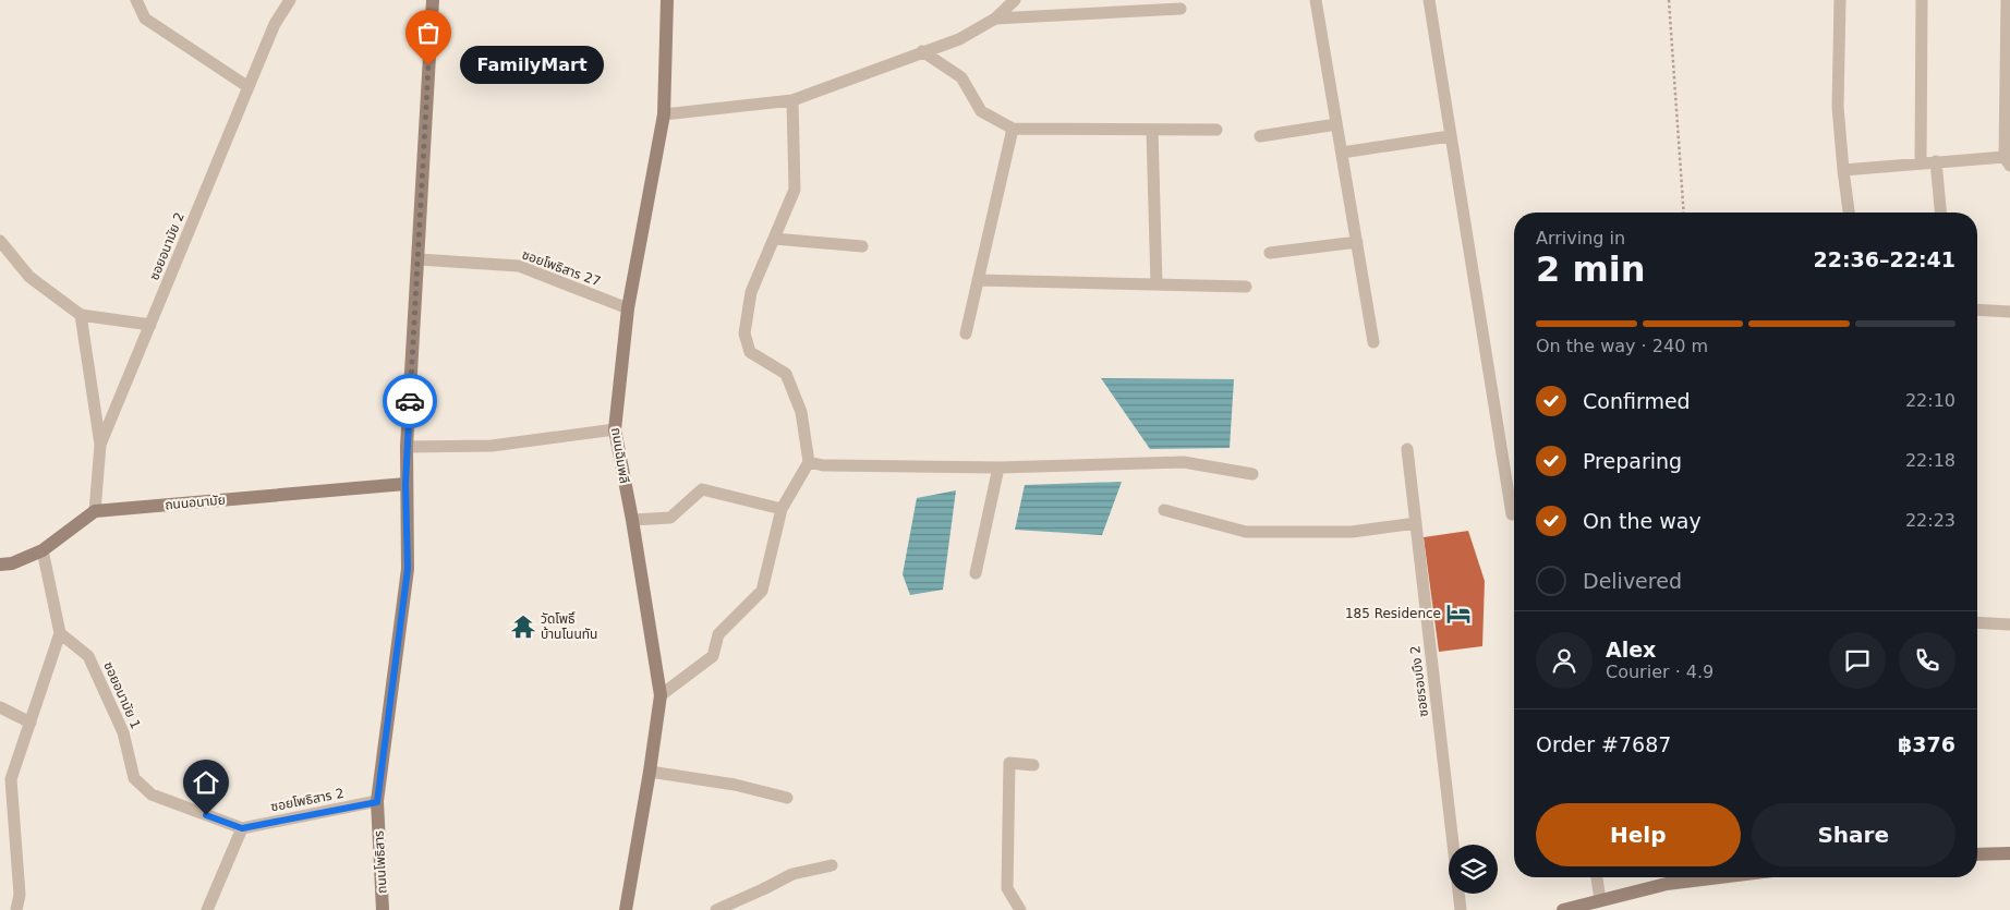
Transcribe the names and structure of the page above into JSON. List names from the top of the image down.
{
  "streets": {
    "street": [
      "ซอยอนามัย 2",
      "ซอยโพธิสาร 27",
      "ถนนฉิมพลี",
      "ถนนอนามัย",
      "ซอยรอบบึง 2",
      "ซอยอนามัย 1",
      "ซอยโพธิสาร 2",
      "ถนนโพธิสาร"
    ]
  },
  "crossings": [
    ["ซอยอนามัย 2", "ถนนอนามัย"],
    ["ซอยโพธิสาร 27", "ถนนฉิมพลี"],
    ["ซอยโพธิสาร 27", "ถนนโพธิสาร"],
    ["ถนนอนามัย", "ถนนโพธิสาร"],
    ["ซอยอนามัย 1", "ซอยโพธิสาร 2"],
    ["ซอยโพธิสาร 2", "ถนนโพธิสาร"]
  ],
  "places": {
    "other": ["FamilyMart"],
    "hotel": ["185 Residence"],
    "temple": ["วัดโพธิ์ บ้านโนนทัน"]
  },
  "page": {
    "bubble": "FamilyMart",
    "heading": ["2 min", "Arriving in", "22:36–22:41"],
    "panel": [
      "Alex",
      "Courier · 4.9",
      "Order #7687",
      "฿376"
    ],
    "bar": "On the way · 240 m",
    "list": [
      ["Confirmed", "22:10"],
      ["Preparing", "22:18"],
      ["On the way", "22:23"],
      "Delivered"
    ],
    "buttons": ["Help", "Share"]
  }
}
